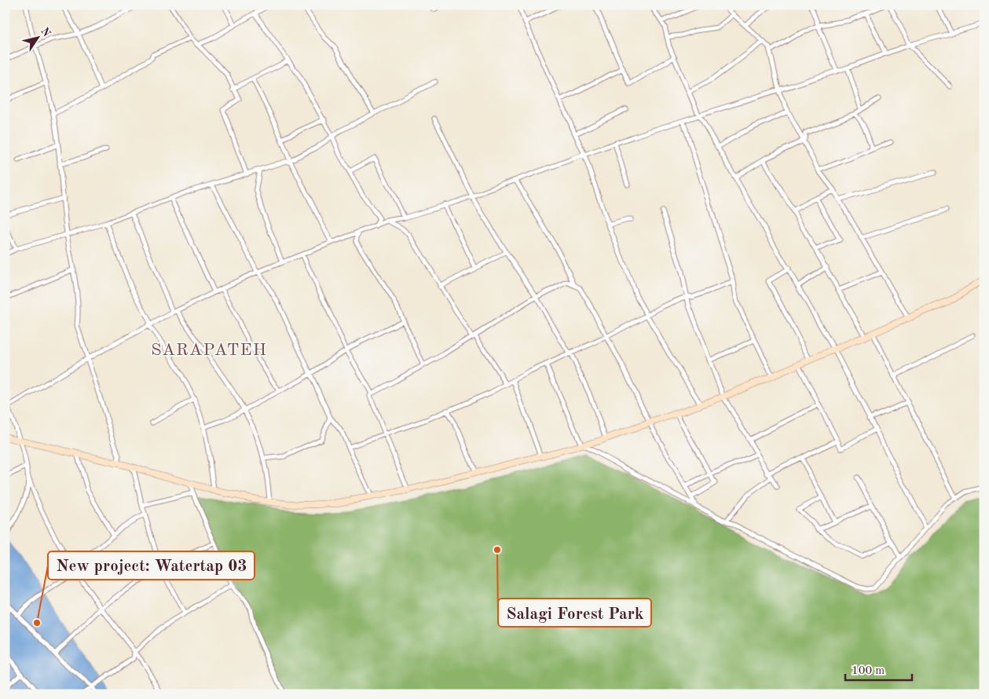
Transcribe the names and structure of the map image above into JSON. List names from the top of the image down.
{
  "districts": ["SARAPATEH"],
  "places": ["Salagi Forest Park", "New project: Watertap 03"],
  "scale_bar": "100 m",
  "north": "top right"
}
